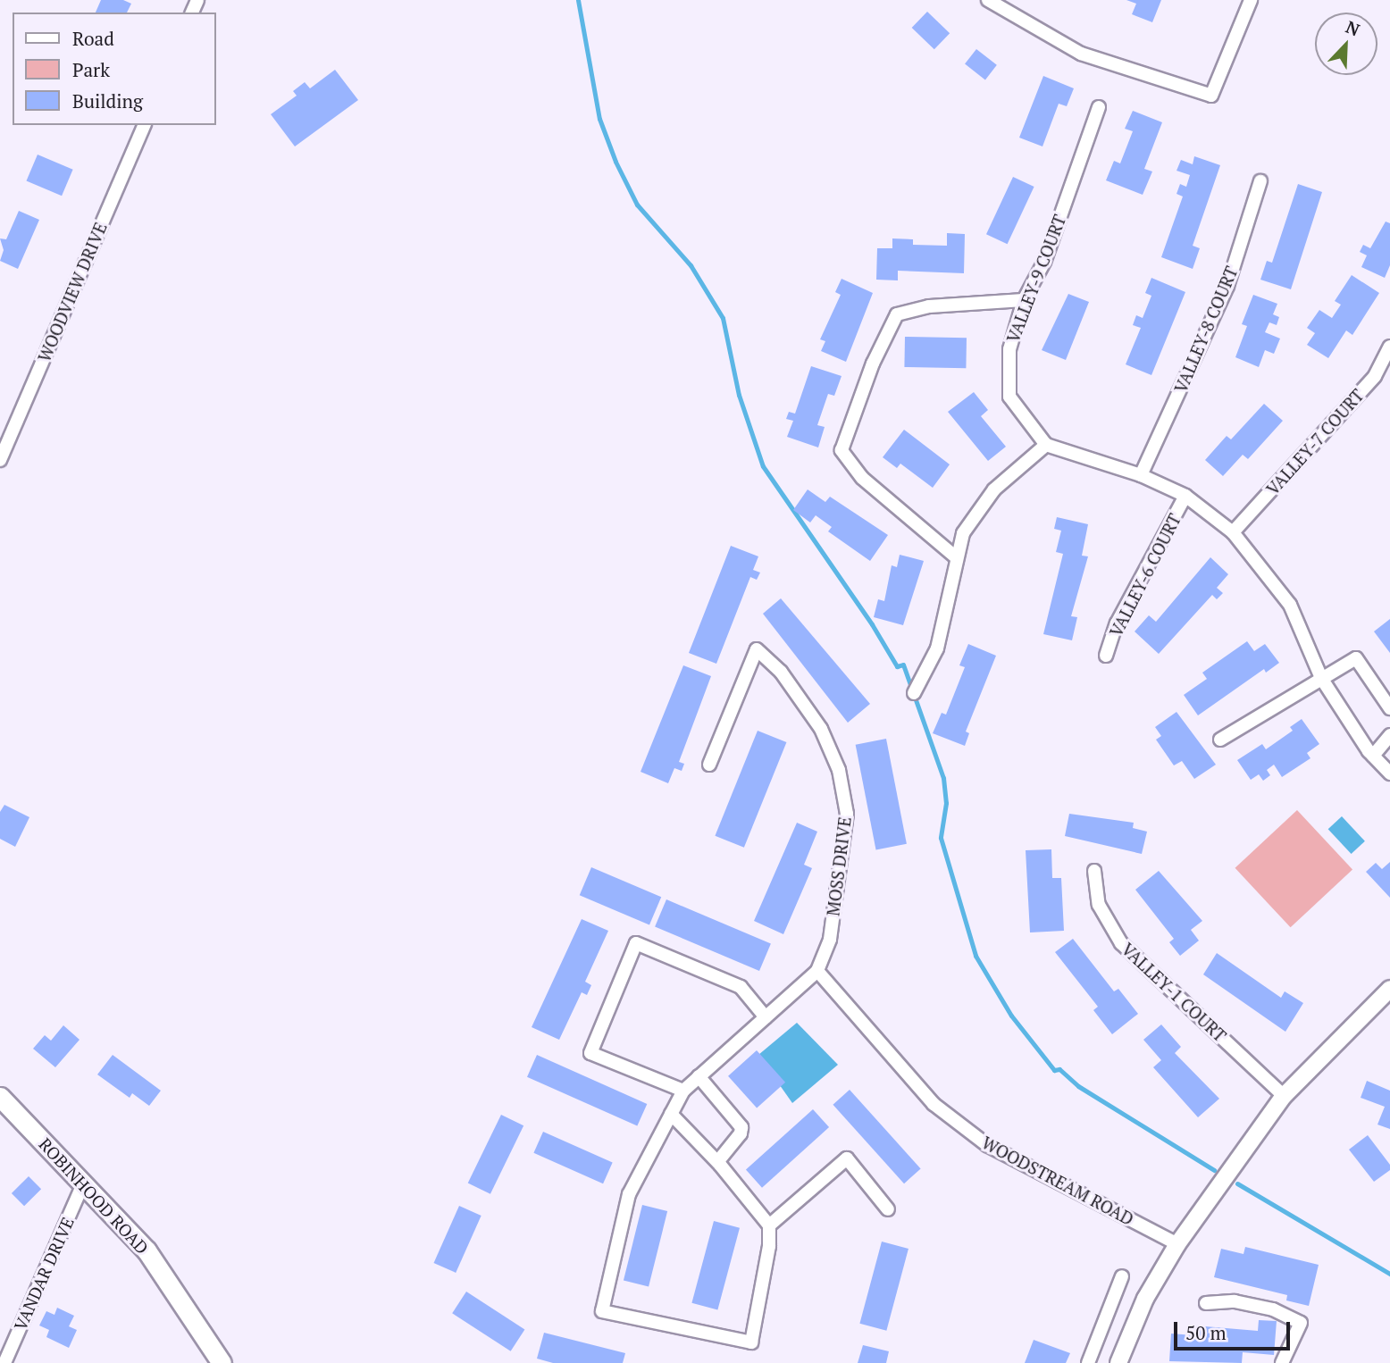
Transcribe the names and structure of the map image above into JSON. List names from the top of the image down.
{
  "streets": {
    "main road": ["ROBINHOOD ROAD"],
    "street": [
      "VALLEY-9 COURT",
      "WOODVIEW DRIVE",
      "VALLEY-8 COURT",
      "VALLEY-7 COURT",
      "VALLEY-6 COURT",
      "MOSS DRIVE",
      "VALLEY-1 COURT",
      "WOODSTREAM ROAD",
      "VANDAR DRIVE"
    ]
  },
  "crossings": [
    ["MOSS DRIVE", "WOODSTREAM ROAD"],
    ["ROBINHOOD ROAD", "VANDAR DRIVE"]
  ],
  "legend": ["Road", "Park", "Building"],
  "scale_bar": "50 m",
  "north": "top right"
}
